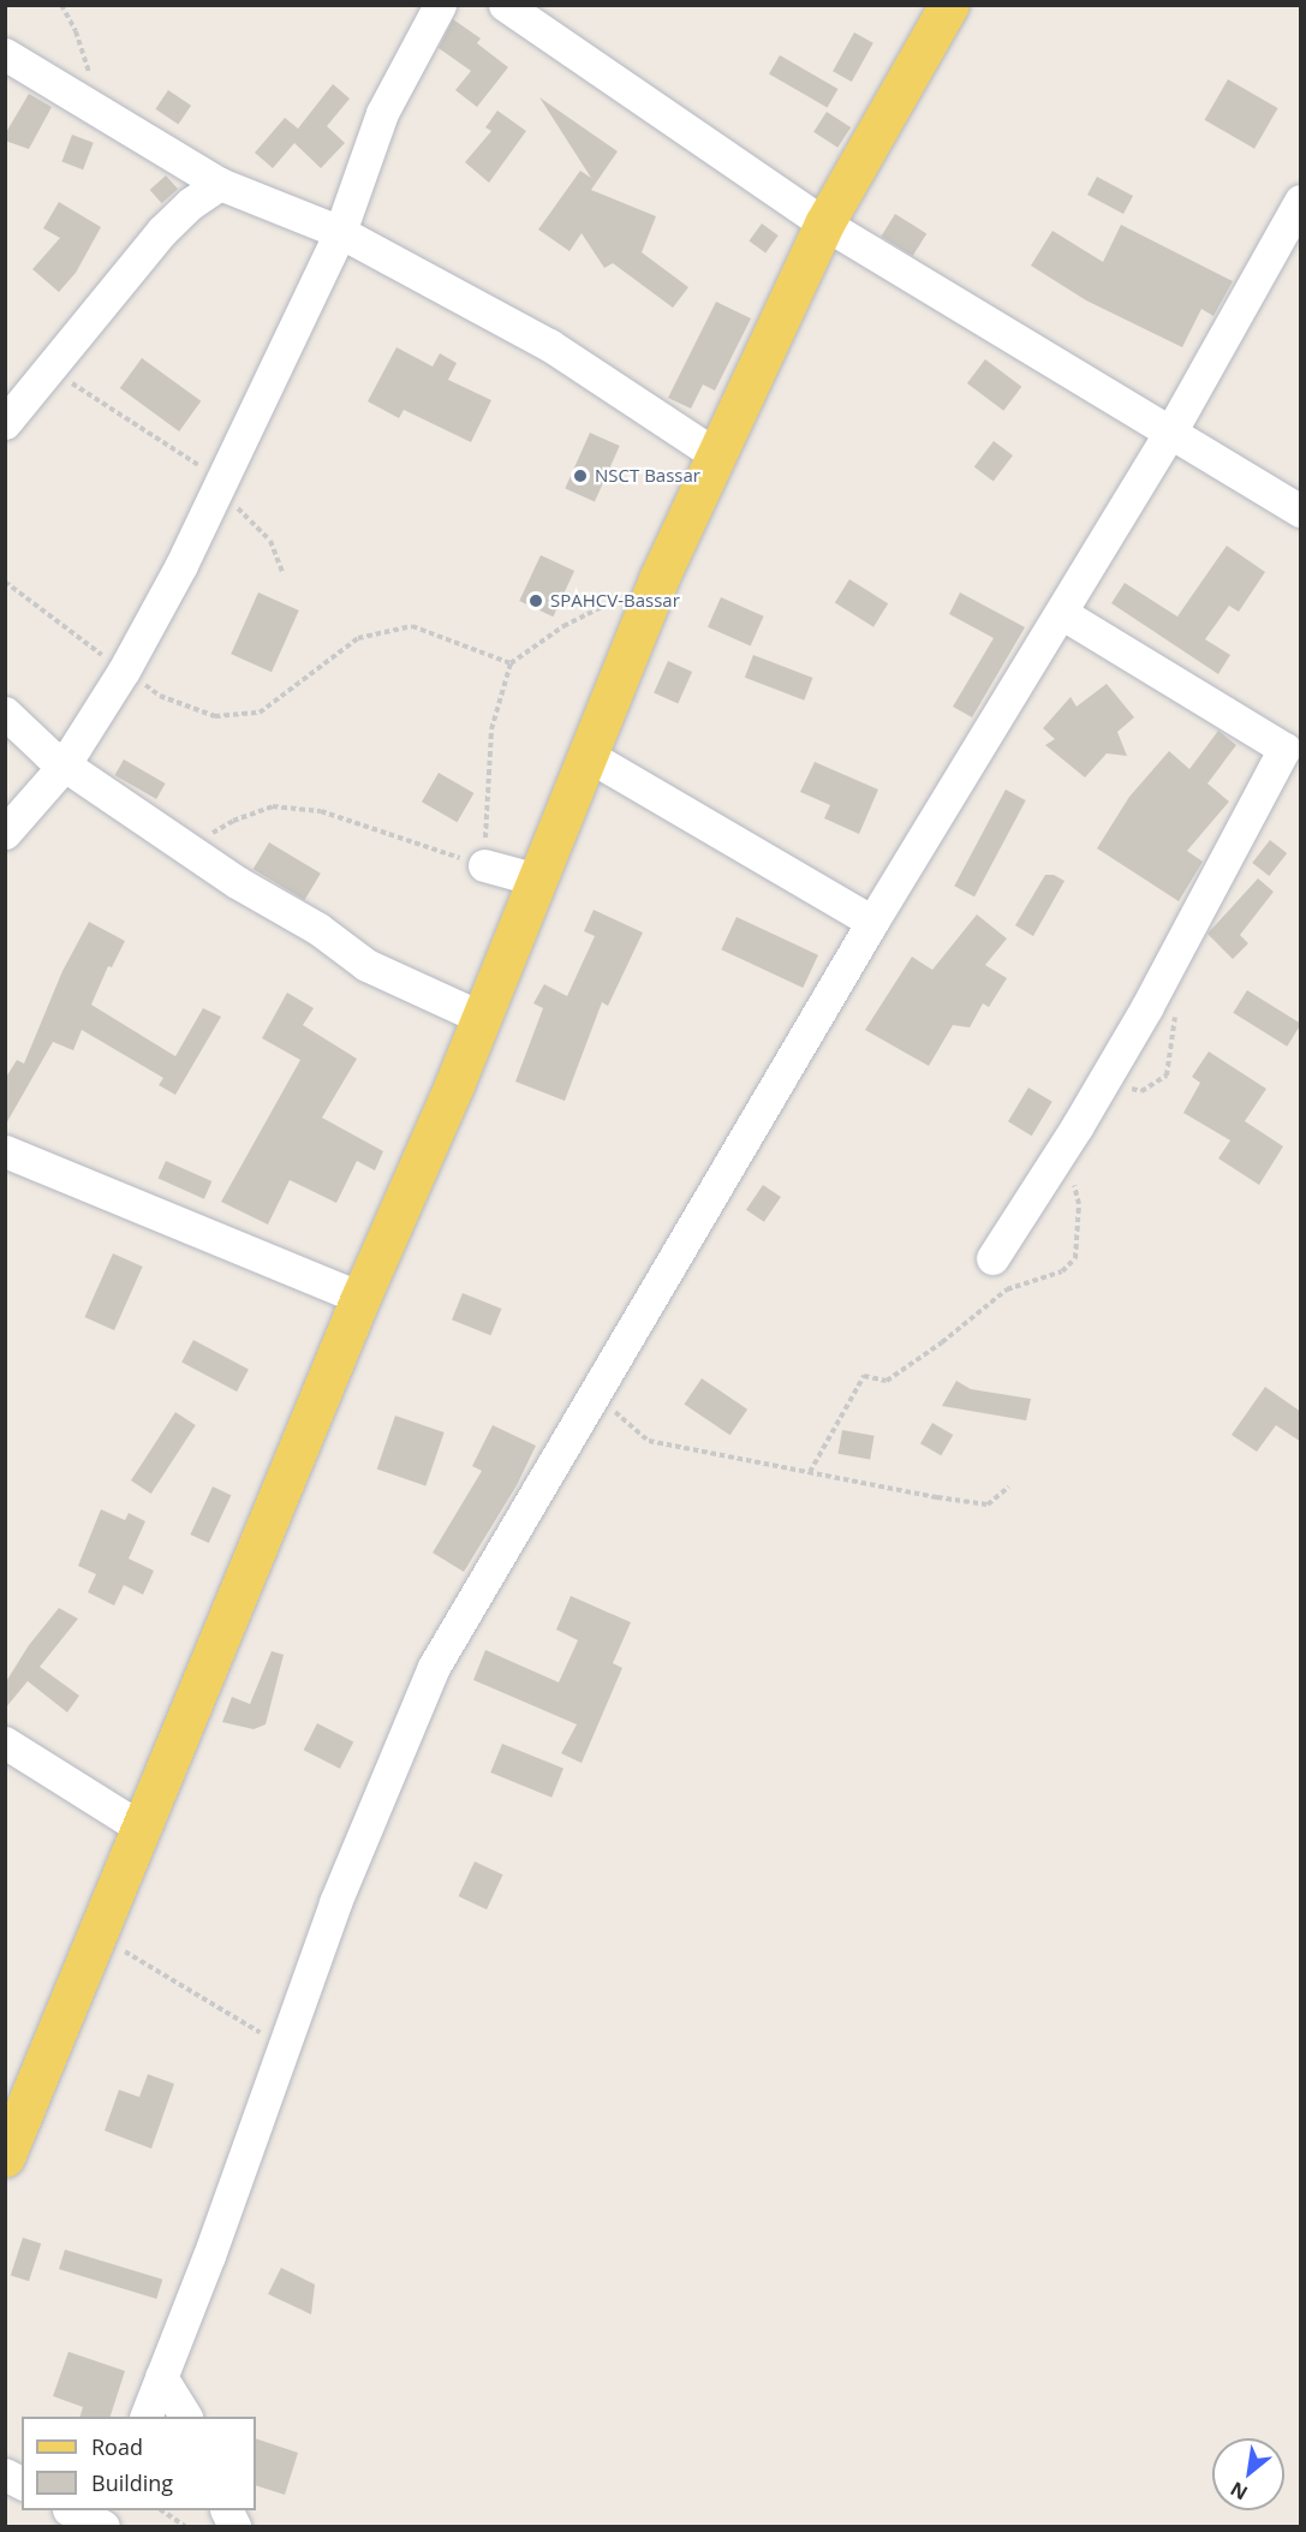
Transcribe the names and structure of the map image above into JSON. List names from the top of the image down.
{
  "places": ["NSCT Bassar", "SPAHCV-Bassar"],
  "legend": ["Road", "Building"],
  "north": "bottom left"
}
